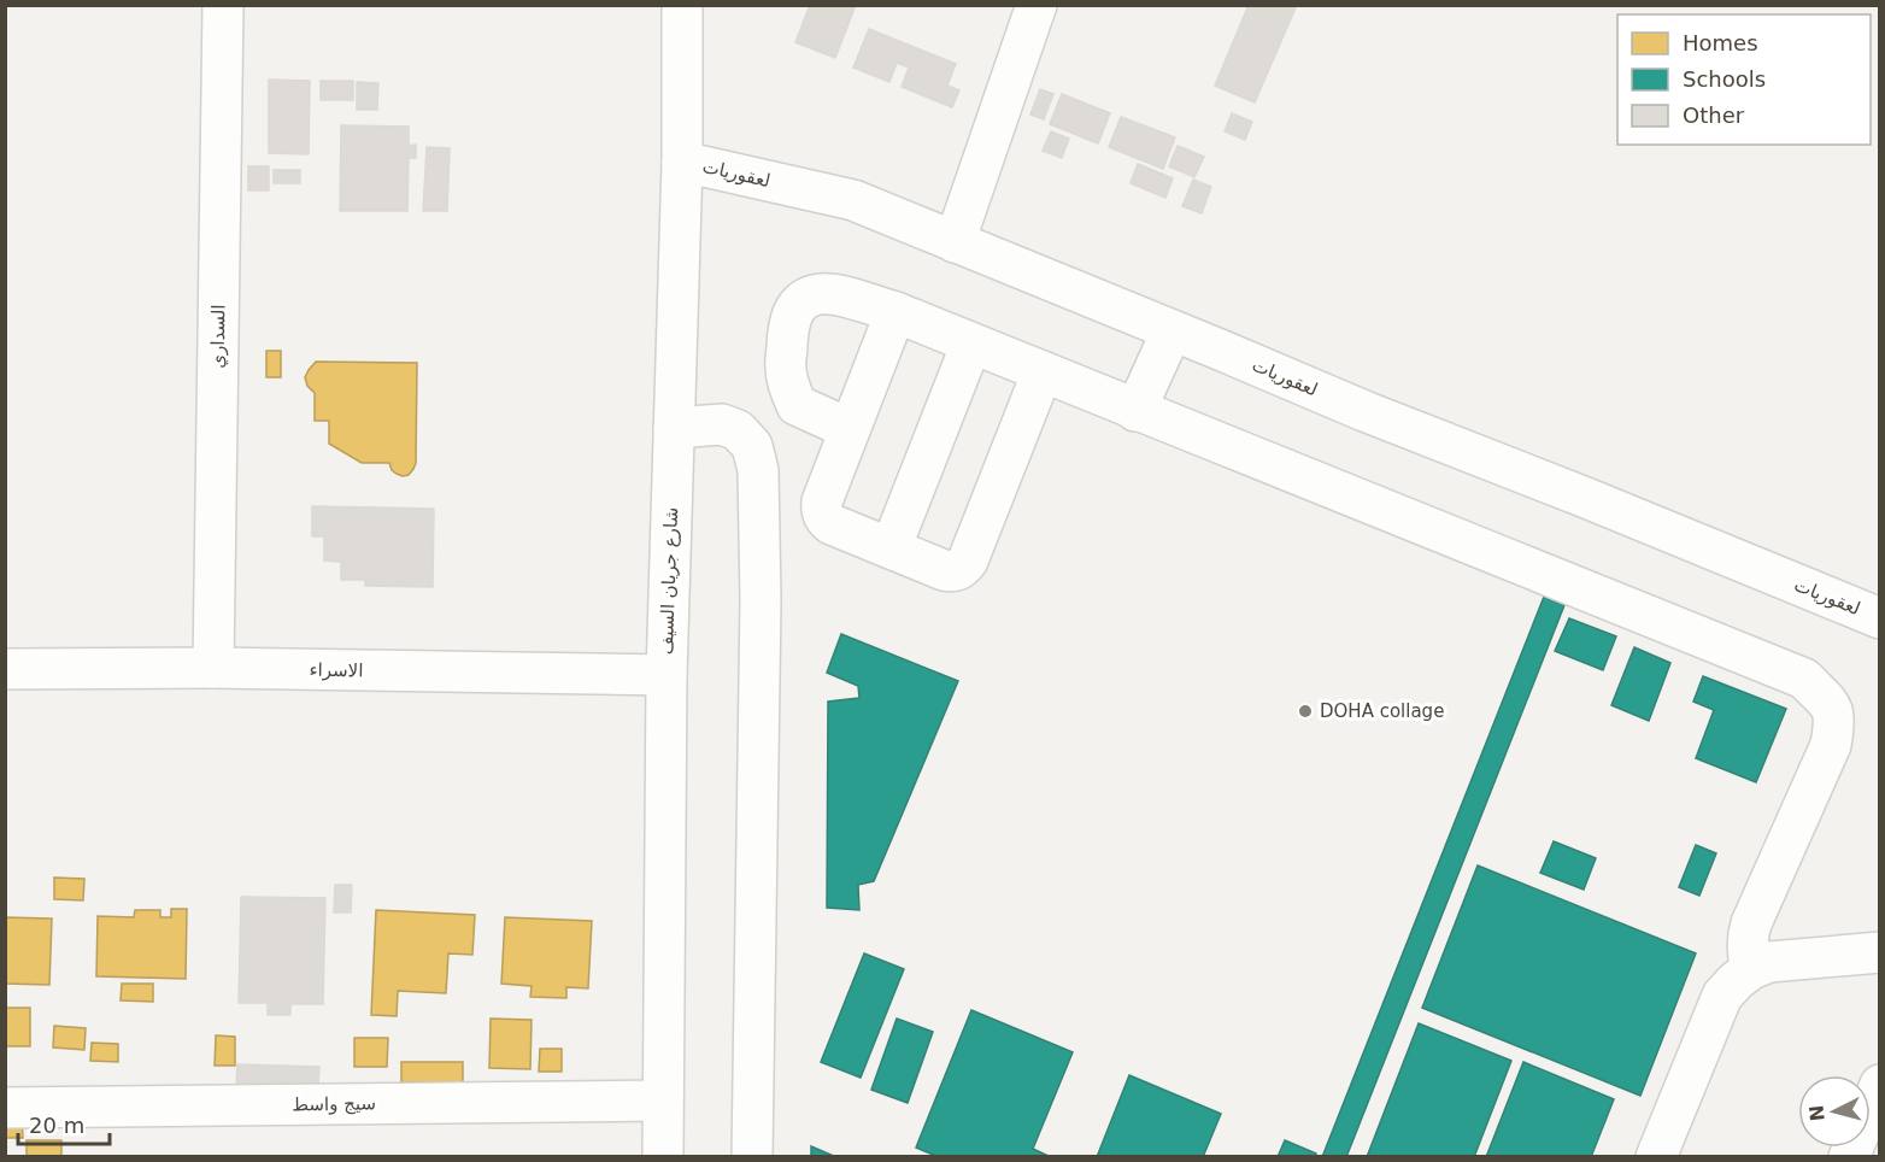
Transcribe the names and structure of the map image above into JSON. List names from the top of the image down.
{
  "streets": {
    "street": [
      "لعقوريات",
      "السداري",
      "شارع جريان السيف",
      "الاسراء",
      "سيج واسط"
    ]
  },
  "crossings": [
    ["لعقوريات", "شارع جريان السيف"],
    ["السداري", "الاسراء"],
    ["شارع جريان السيف", "الاسراء"],
    ["شارع جريان السيف", "سيج واسط"]
  ],
  "places": ["DOHA collage"],
  "legend": ["Homes", "Schools", "Other"],
  "scale_bar": "20 m",
  "north": "left"
}
